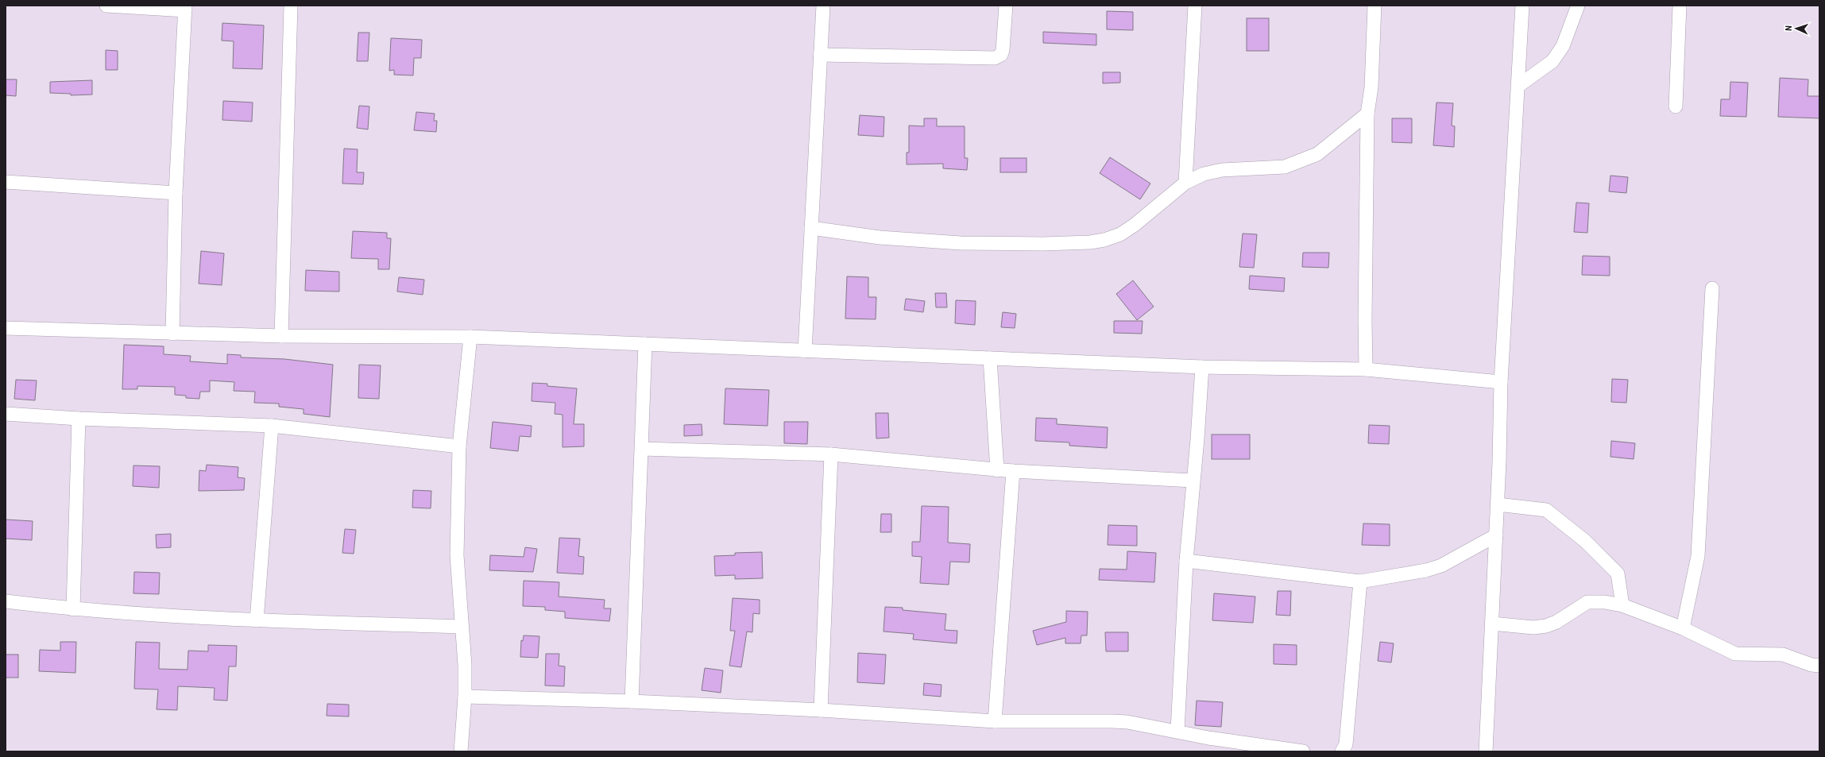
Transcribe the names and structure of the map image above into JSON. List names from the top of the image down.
{
  "north": "left"
}
